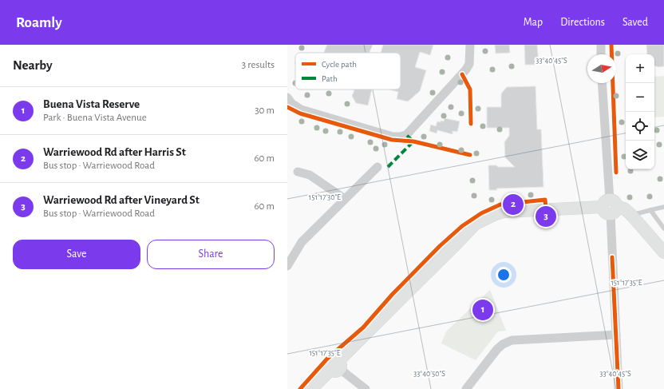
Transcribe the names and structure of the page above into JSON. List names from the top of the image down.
{
  "legend": ["Cycle path", "Path"],
  "north": "right",
  "page": {
    "header": "Roamly",
    "nav": ["Map", "Directions", "Saved"],
    "heading": ["Nearby", "3 results"],
    "map_buttons": ["+", "−"],
    "list": [
      {
        "mark": "1",
        "name": "Buena Vista Reserve",
        "note": "Park · Buena Vista Avenue",
        "value": "30 m"
      },
      {
        "mark": "2",
        "name": "Warriewood Rd after Harris St",
        "note": "Bus stop · Warriewood Road",
        "value": "60 m"
      },
      {
        "mark": "3",
        "name": "Warriewood Rd after Vineyard St",
        "note": "Bus stop · Warriewood Road",
        "value": "60 m"
      }
    ],
    "pins": ["2", "3", "1"],
    "buttons": ["Save", "Share"]
  },
  "coordinates": [
    "33°40'45\"S",
    "151°17'30\"E",
    "151°17'35\"E",
    "33°40'50\"S"
  ]
}
